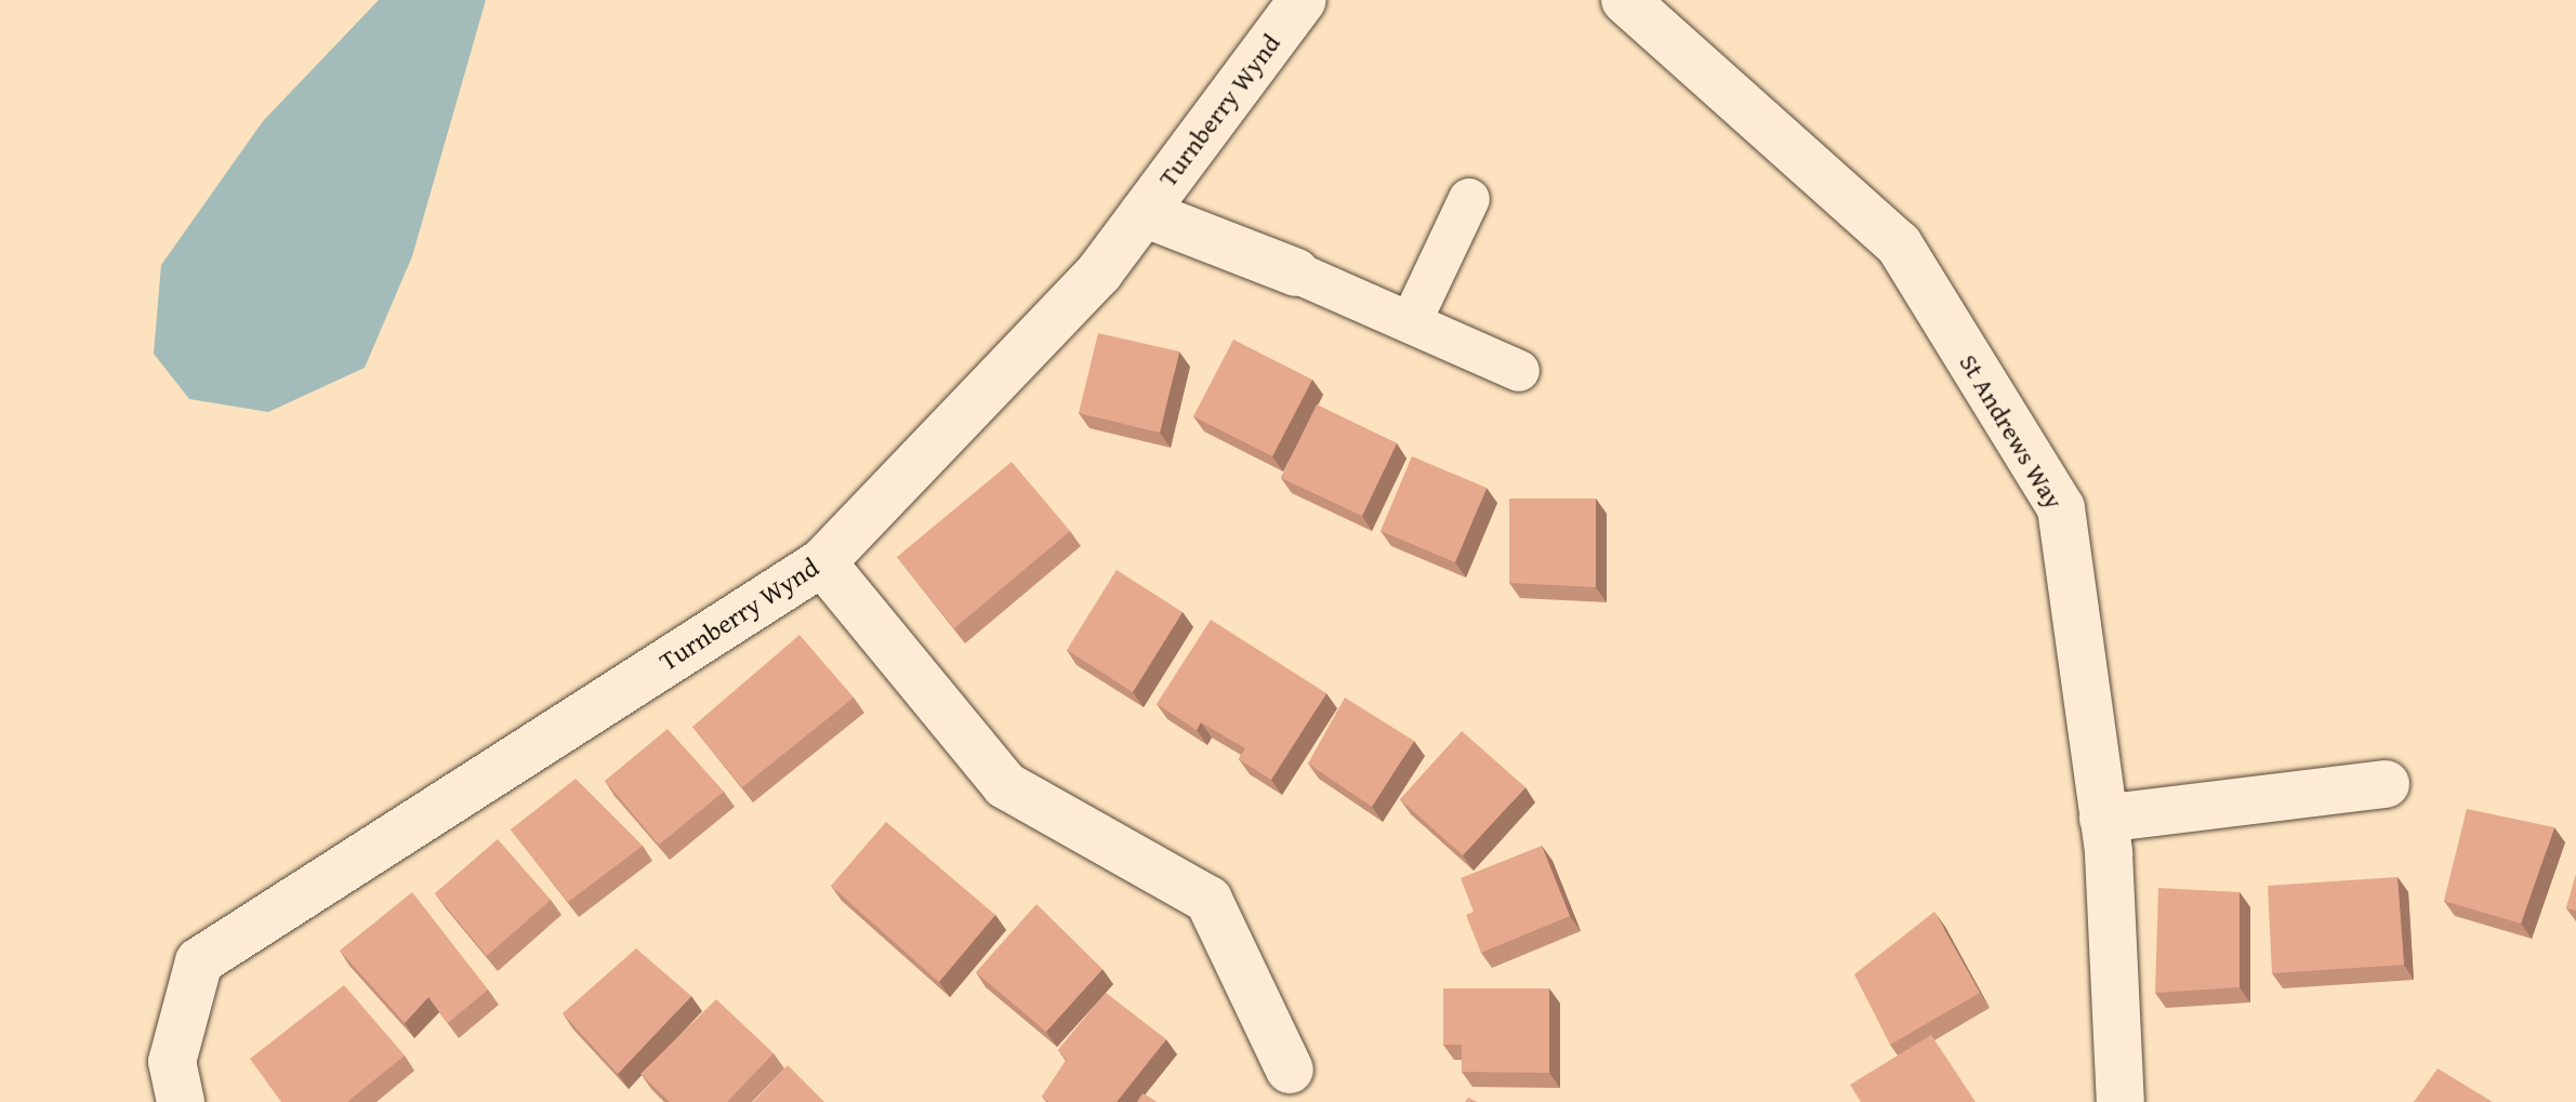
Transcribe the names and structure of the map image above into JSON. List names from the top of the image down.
{
  "streets": {
    "street": ["Turnberry Wynd", "St Andrews Way"]
  }
}
